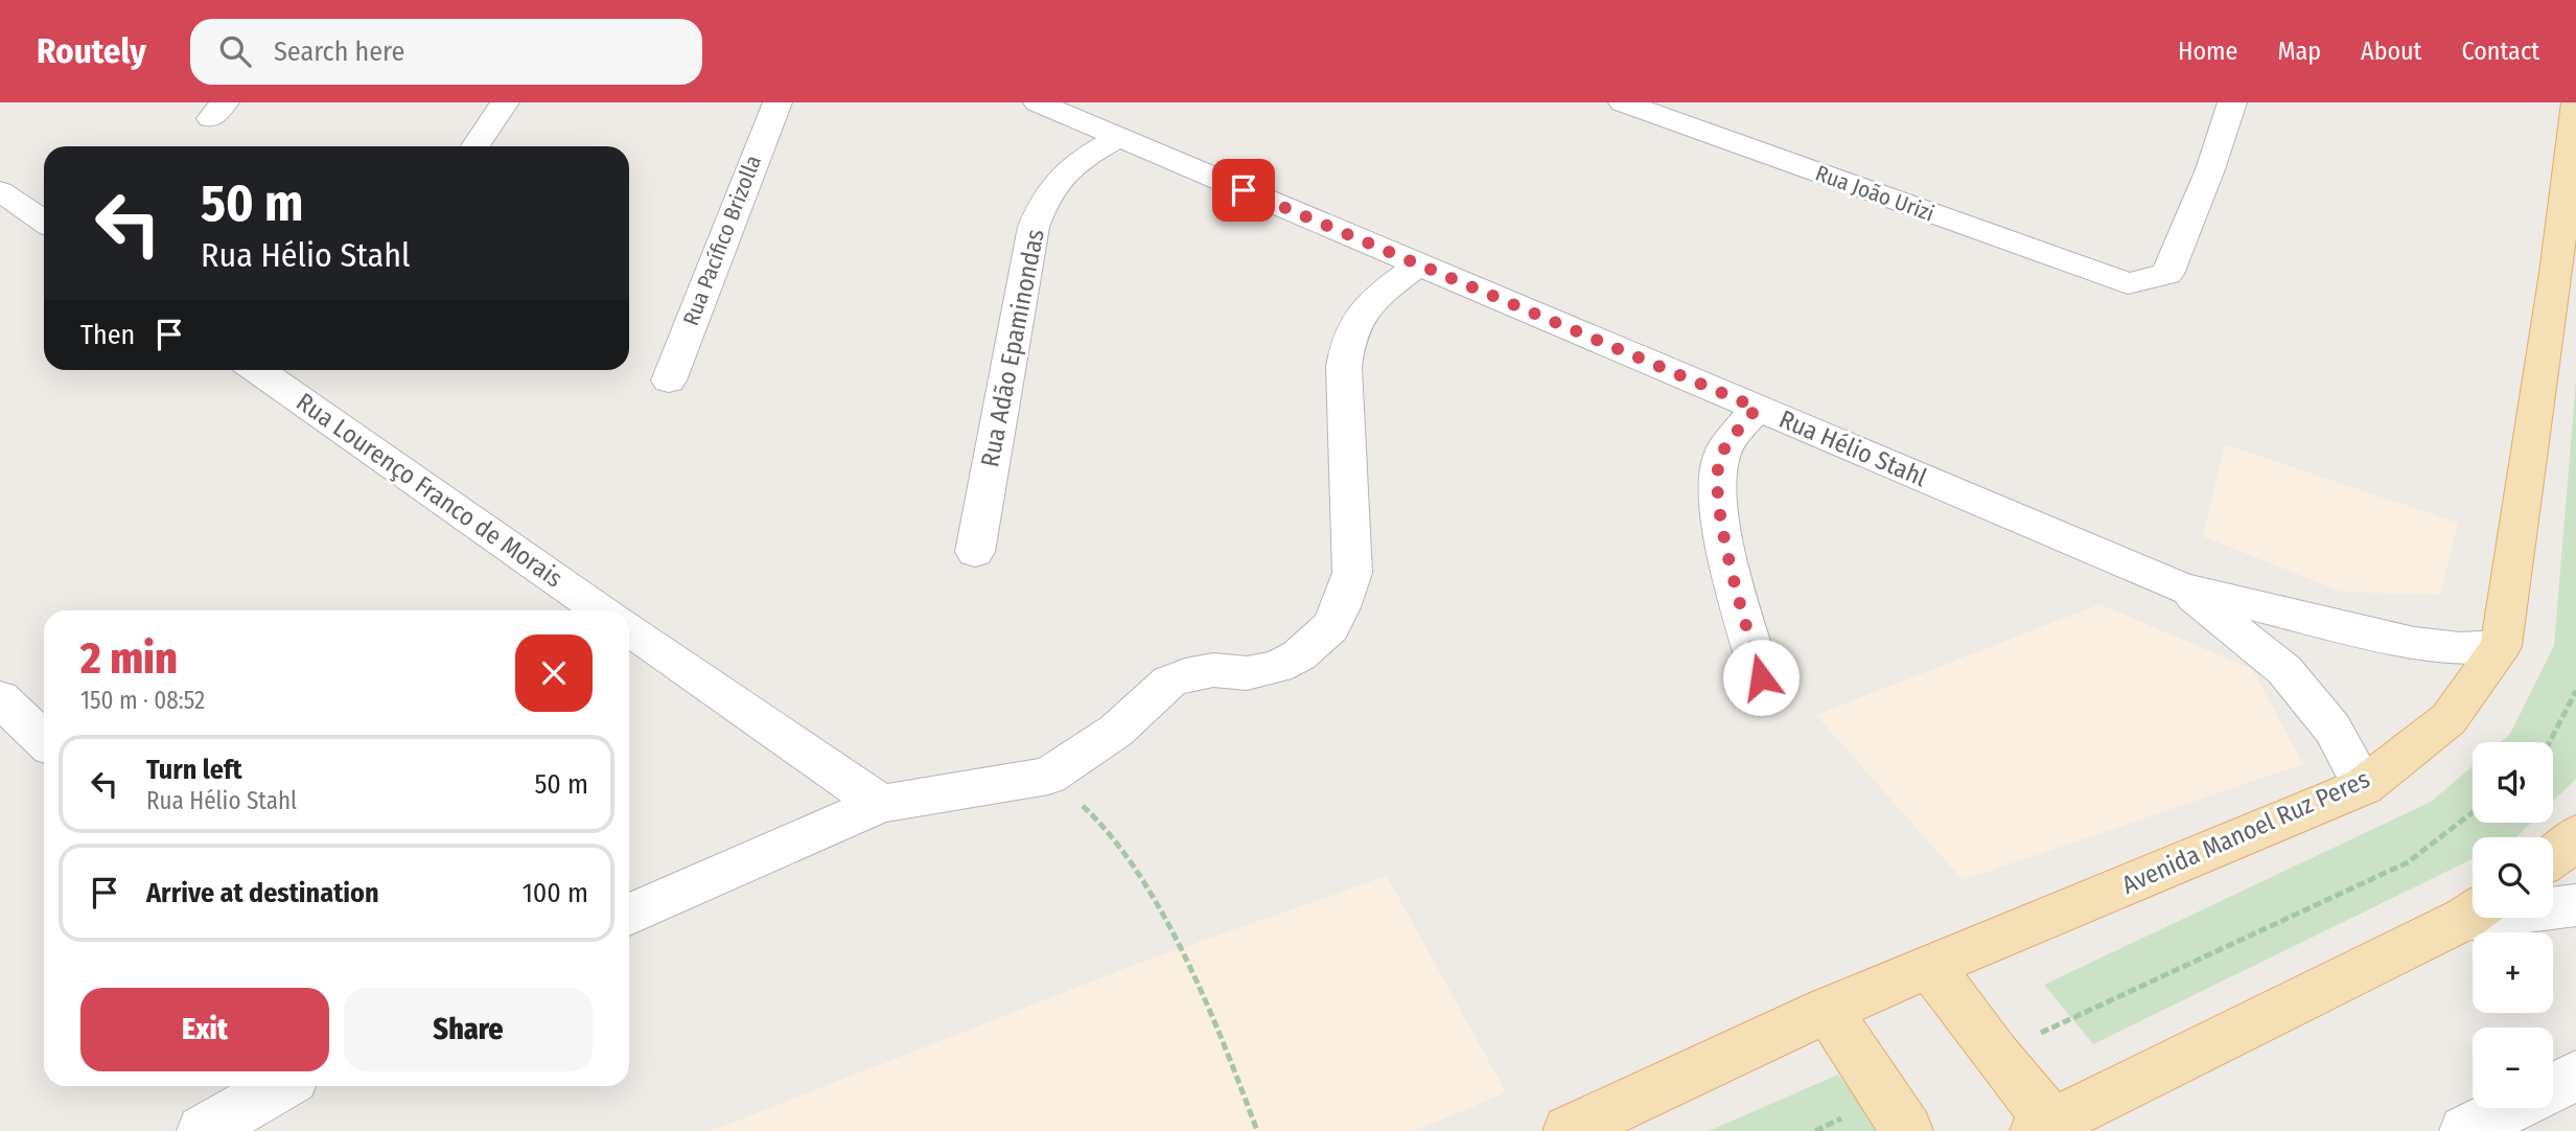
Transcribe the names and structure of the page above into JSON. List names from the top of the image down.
{
  "streets": {
    "main road": ["Avenida Manoel Ruz Peres"],
    "street": [
      "Rua João Urizi",
      "Rua Pacífico Brizolla",
      "Rua Adão Epaminondas",
      "Rua Hélio Stahl",
      "Rua Lourenço Franco de Morais"
    ]
  },
  "crossings": [
    ["Rua Adão Epaminondas", "Rua Hélio Stahl"]
  ],
  "page": {
    "header": "Routely",
    "search": "Search here",
    "nav": [
      "Home",
      "Map",
      "About",
      "Contact"
    ],
    "turn": ["50 m", "Rua Hélio Stahl"],
    "then": "Then",
    "heading": ["2 min", "150 m · 08:52"],
    "list": [
      {
        "name": "Turn left",
        "note": "Rua Hélio Stahl",
        "value": "50 m"
      },
      {
        "name": "Arrive at destination",
        "value": "100 m"
      }
    ],
    "map_buttons": ["+", "−"],
    "buttons": ["Exit", "Share"]
  }
}
